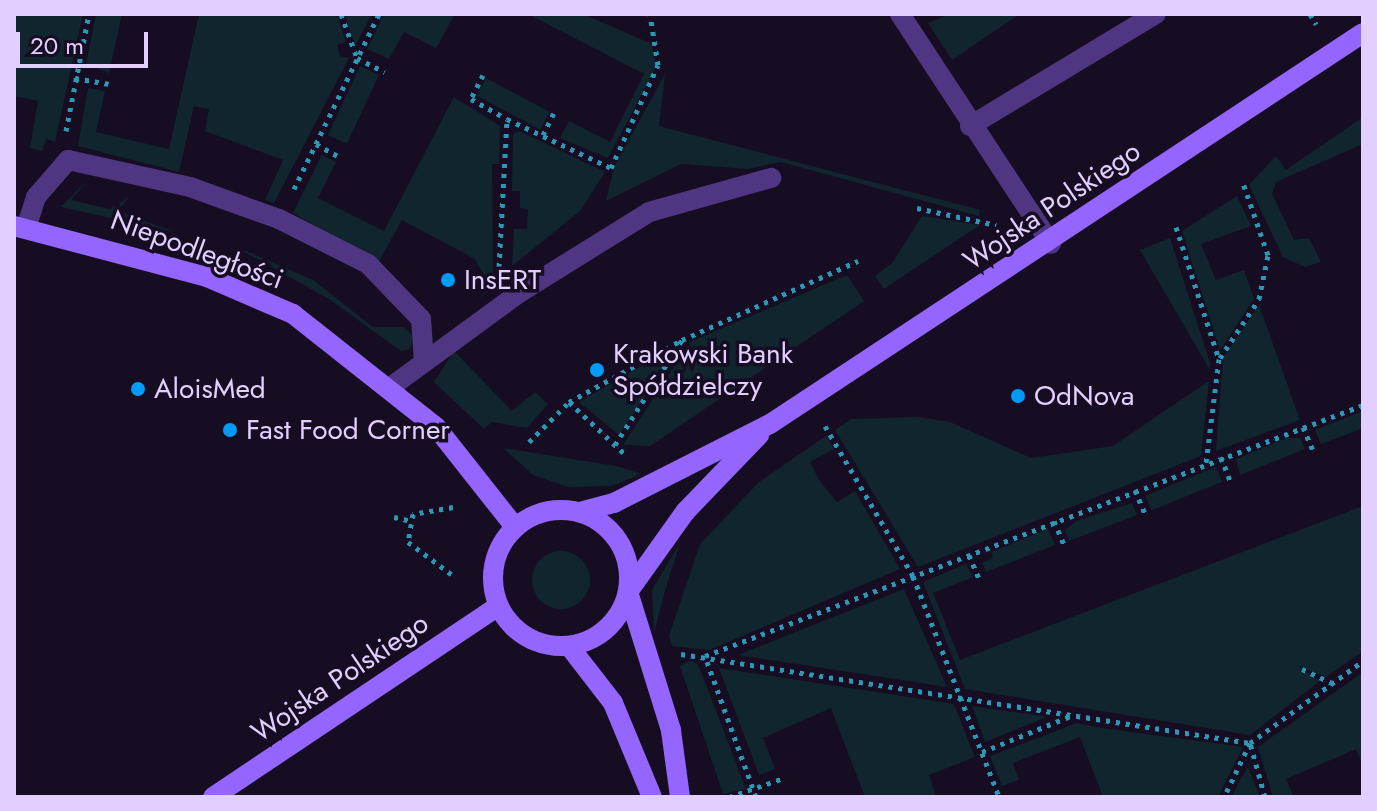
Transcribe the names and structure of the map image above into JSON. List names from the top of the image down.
{
  "streets": {
    "street": ["Wojska Polskiego", "Niepodległości"]
  },
  "crossings": [
    ["Wojska Polskiego", "Niepodległości"]
  ],
  "places": [
    "InsERT",
    "Krakowski Bank Spółdzielczy",
    "AloisMed",
    "OdNova",
    "Fast Food Corner"
  ],
  "scale_bar": "20 m"
}
